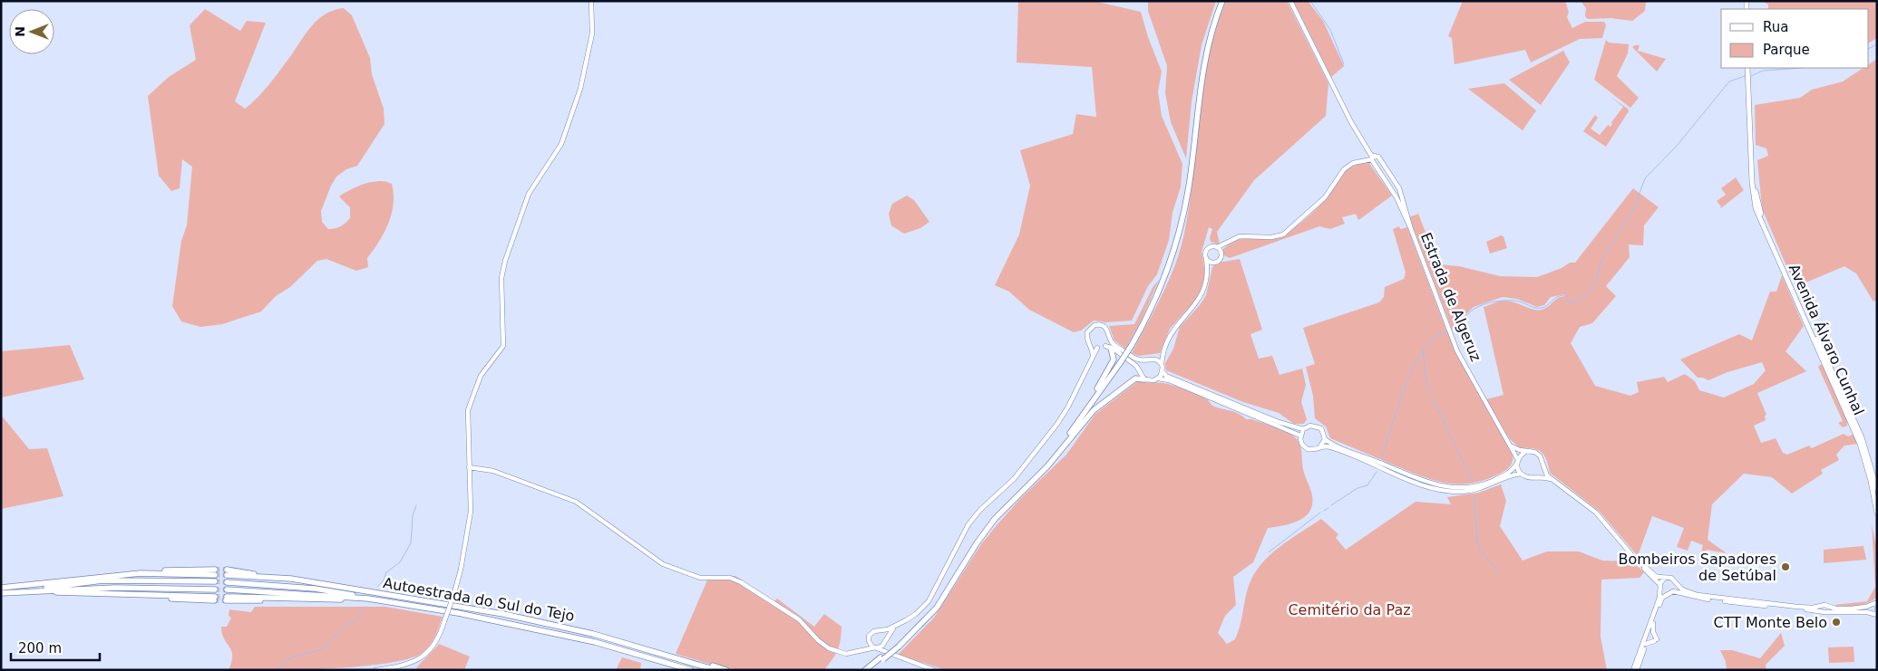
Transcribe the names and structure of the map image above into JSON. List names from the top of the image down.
{
  "streets": {
    "highway": ["Autoestrada do Sul do Tejo"],
    "main road": ["Estrada de Algeruz", "Avenida Álvaro Cunhal"]
  },
  "parks": ["Cemitério da Paz"],
  "places": ["Bombeiros Sapadores de Setúbal", "CTT Monte Belo"],
  "legend": ["Rua", "Parque"],
  "scale_bar": "200 m",
  "north": "left"
}
